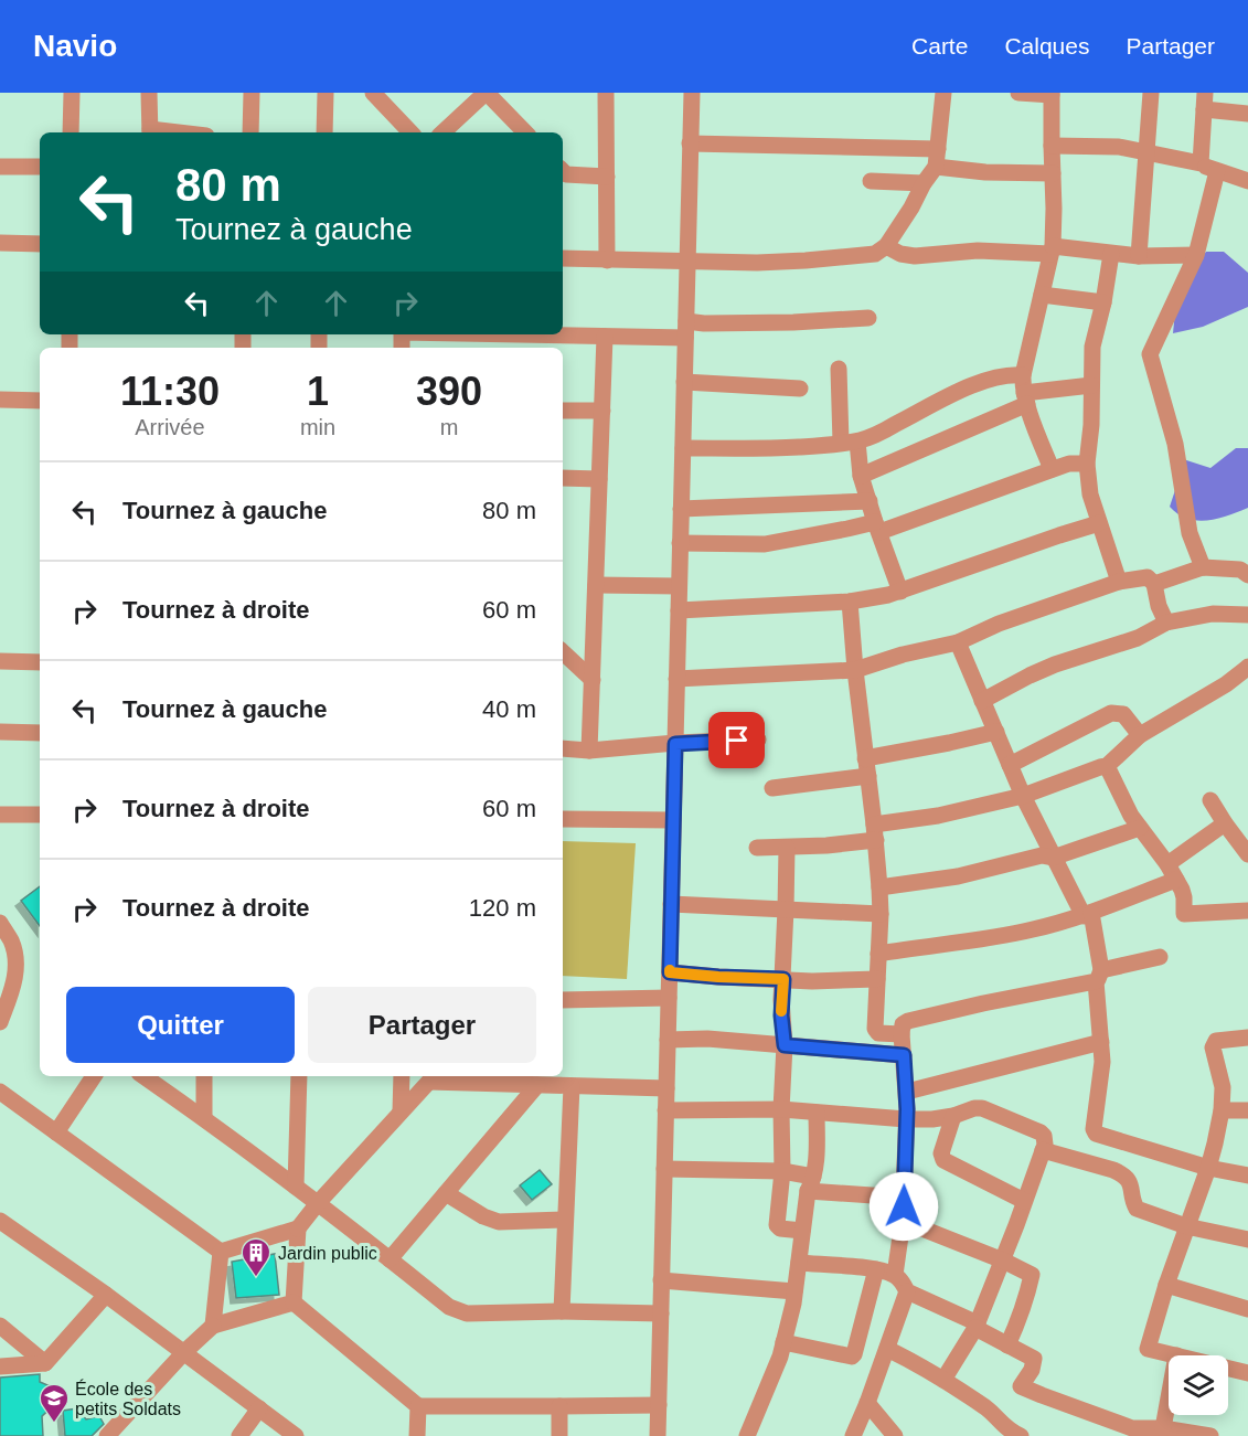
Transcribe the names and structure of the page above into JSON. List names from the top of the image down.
{
  "places": {
    "building": ["Jardin public"],
    "school or university": ["École des petits Soldats"]
  },
  "page": {
    "header": "Navio",
    "nav": ["Carte", "Calques", "Partager"],
    "turn": ["80 m", "Tournez à gauche"],
    "eta": [
      "11:30",
      "Arrivée",
      "1",
      "min",
      "390",
      "m"
    ],
    "list": [
      {
        "name": "Tournez à gauche",
        "value": "80 m"
      },
      {
        "name": "Tournez à droite",
        "value": "60 m"
      },
      {
        "name": "Tournez à gauche",
        "value": "40 m"
      },
      {
        "name": "Tournez à droite",
        "value": "60 m"
      },
      {
        "name": "Tournez à droite",
        "value": "120 m"
      }
    ],
    "buttons": ["Quitter", "Partager"]
  }
}
